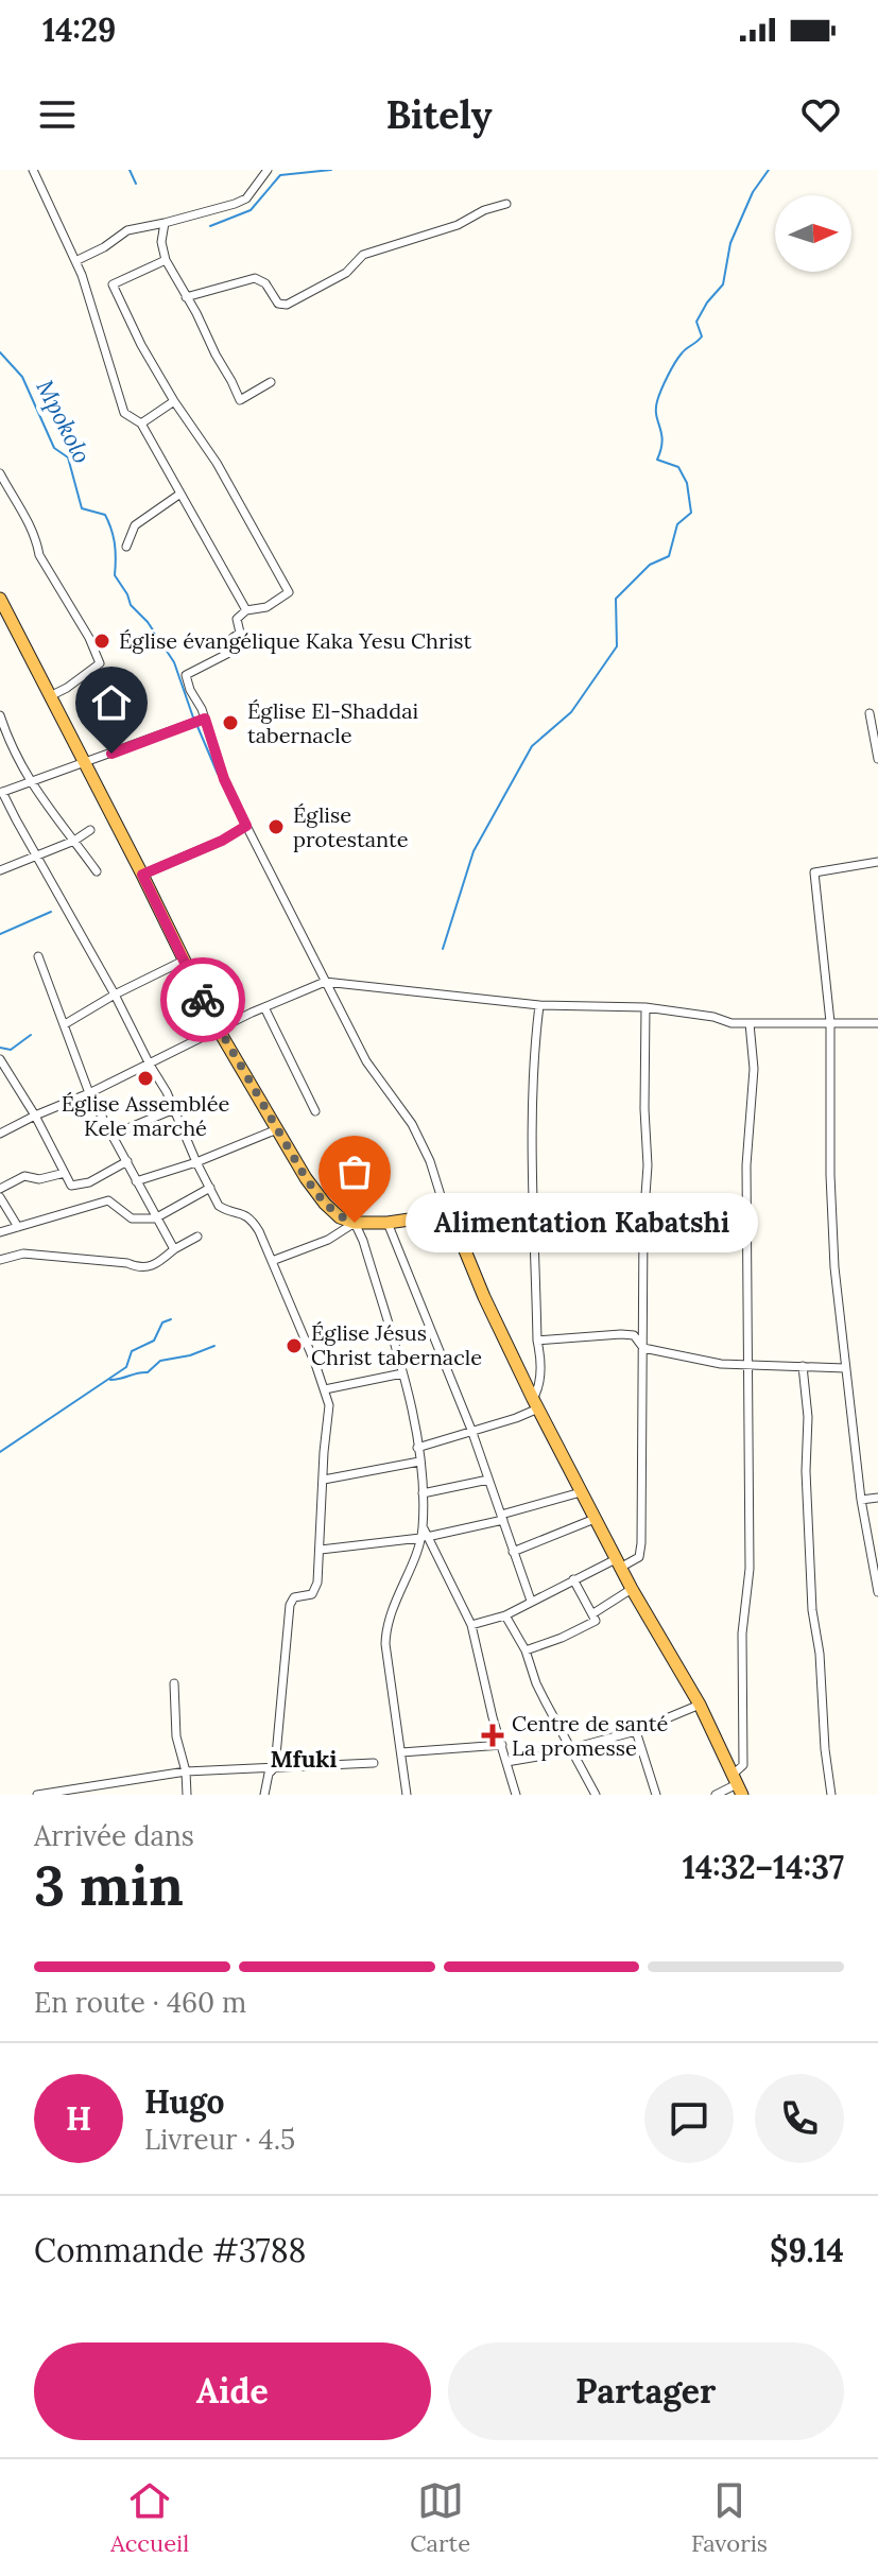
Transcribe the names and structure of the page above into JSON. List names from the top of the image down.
{
  "districts": ["Mfuki"],
  "water": ["Mpokolo"],
  "places": {
    "other": [
      "Église évangélique Kaka Yesu Christ",
      "Église El-Shaddai tabernacle",
      "Église protestante",
      "Église Assemblée Kele marché",
      "Alimentation Kabatshi",
      "Église Jésus Christ tabernacle"
    ],
    "health": ["Centre de santé La promesse"]
  },
  "north": "right",
  "page": {
    "status": "14:29",
    "header": "Bitely",
    "bubble": "Alimentation Kabatshi",
    "heading": ["3 min", "Arrivée dans", "14:32–14:37"],
    "panel": [
      "Hugo",
      "Livreur · 4.5",
      "Commande #3788",
      "$9.14"
    ],
    "bar": "En route · 460 m",
    "round": "H",
    "buttons": ["Aide", "Partager"],
    "tabs": ["Accueil", "Carte", "Favoris"]
  }
}
